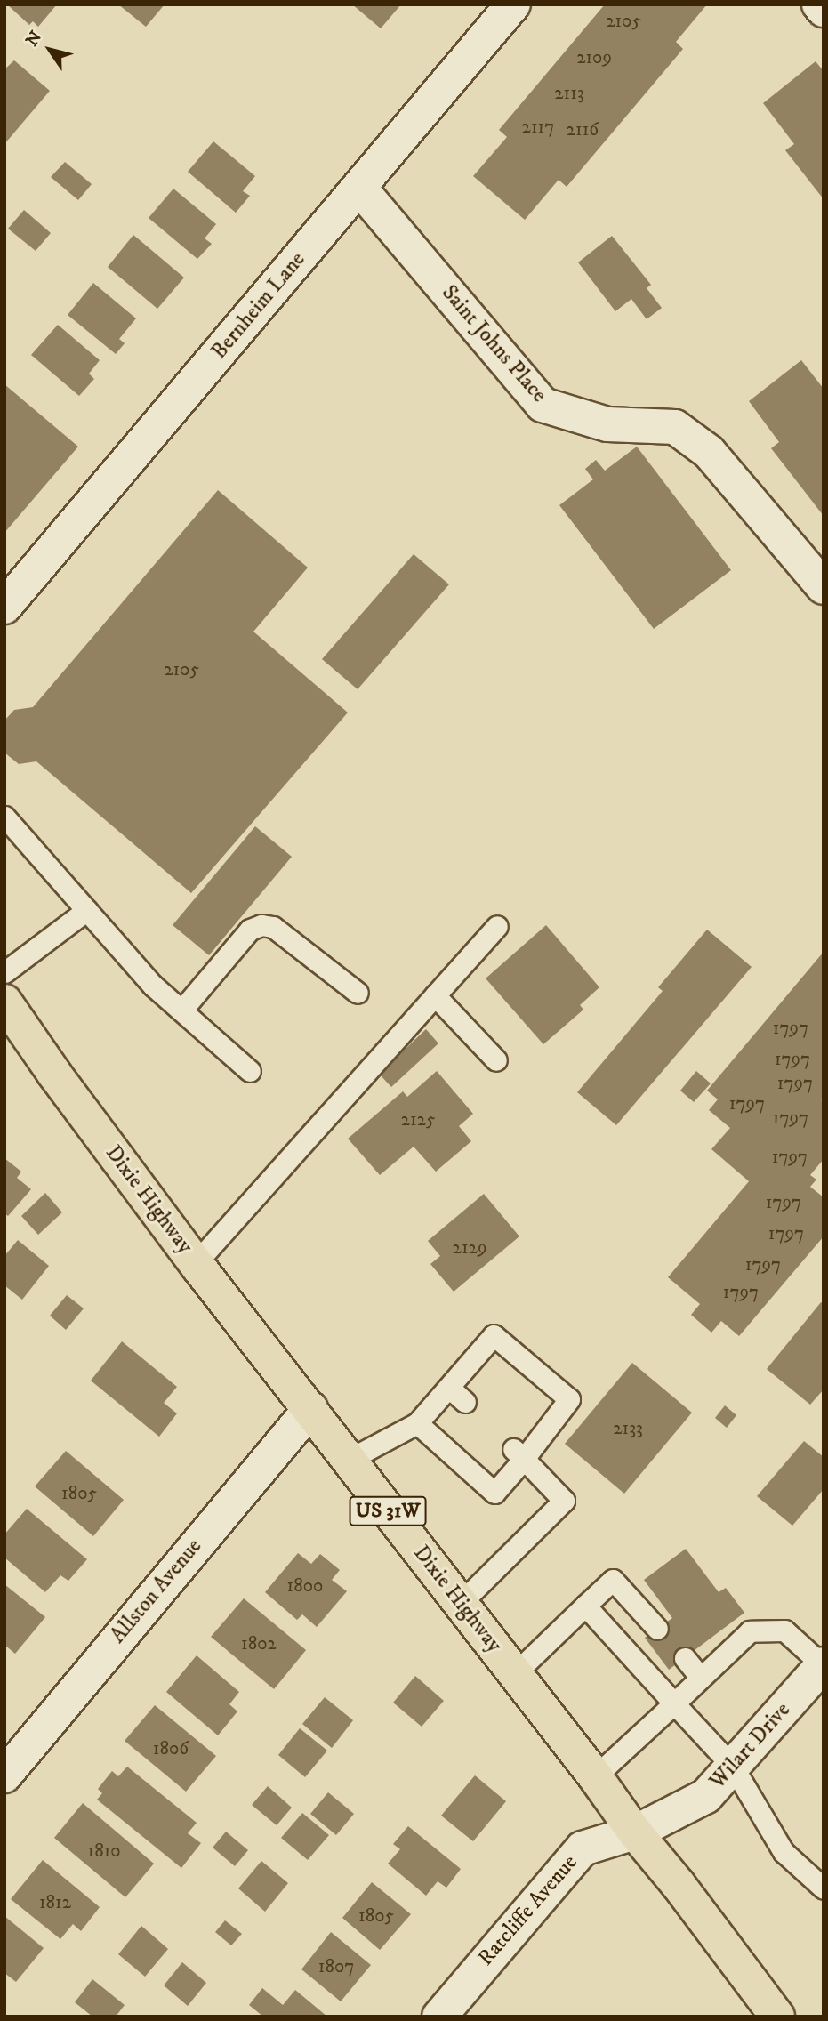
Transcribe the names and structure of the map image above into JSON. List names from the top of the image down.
{
  "streets": {
    "main road": ["Dixie Highway", "US 31W"],
    "street": [
      "Bernheim Lane",
      "Saint Johns Place",
      "Allston Avenue",
      "Wilart Drive",
      "Ratcliffe Avenue"
    ]
  },
  "crossings": [
    ["Bernheim Lane", "Saint Johns Place"],
    ["Dixie Highway", "Allston Avenue"],
    ["Dixie Highway", "Wilart Drive"],
    ["Dixie Highway", "Ratcliffe Avenue"],
    ["Wilart Drive", "Ratcliffe Avenue"]
  ],
  "house_numbers": [
    "2105",
    "2109",
    "2113",
    "2117",
    "2116",
    "2105",
    "1797",
    "1797",
    "1797",
    "1797",
    "1797",
    "2125",
    "1797",
    "1797",
    "1797",
    "2129",
    "1797",
    "1797",
    "2133",
    "1805",
    "1800",
    "1802",
    "1806",
    "1810",
    "1812",
    "1805",
    "1807"
  ],
  "north": "top left"
}
